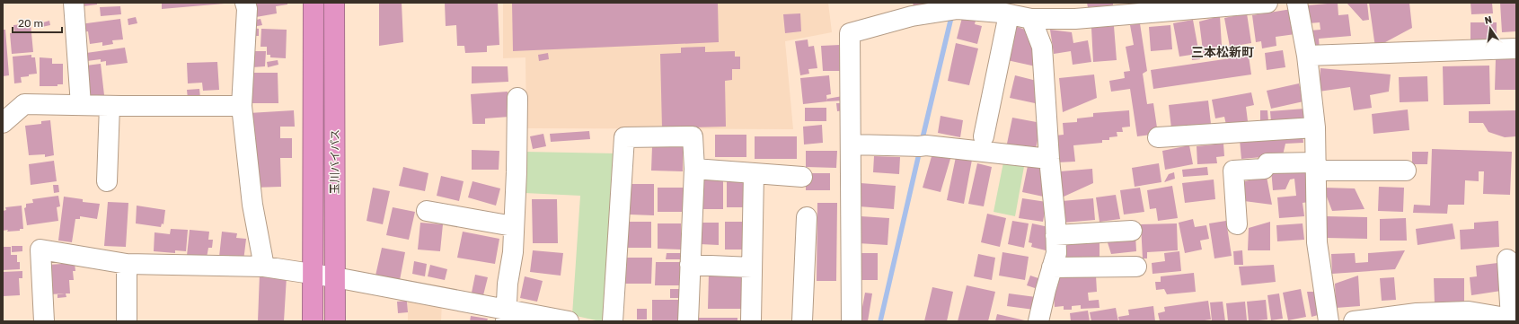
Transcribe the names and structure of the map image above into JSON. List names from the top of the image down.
{
  "streets": {
    "highway": ["玉川バイパス"]
  },
  "districts": ["三本松新町"],
  "scale_bar": "20 m",
  "north": "top"
}
